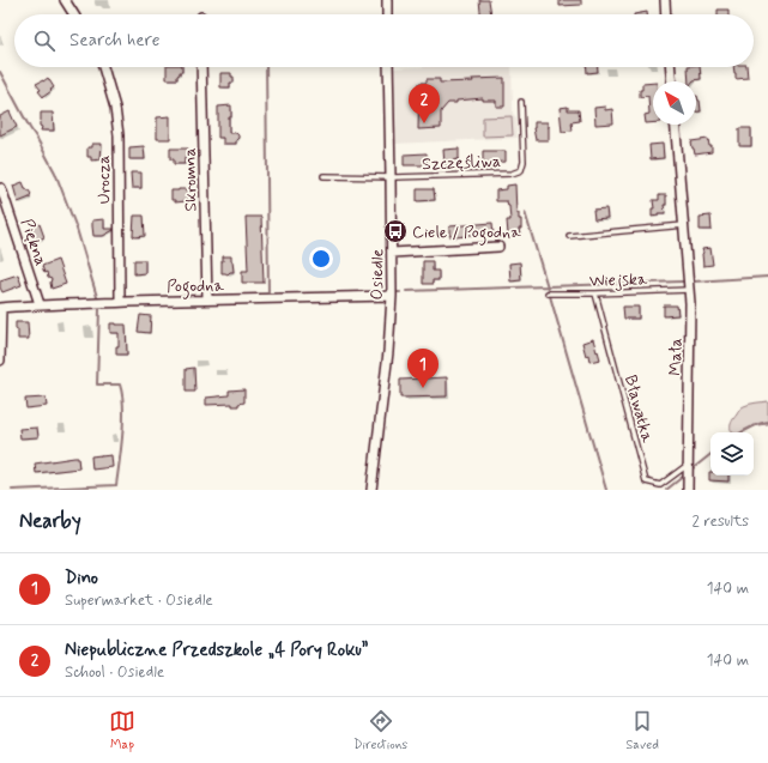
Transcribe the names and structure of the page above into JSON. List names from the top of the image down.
{
  "streets": {
    "street": [
      "Urocza",
      "Skromna",
      "Piękna",
      "Osiedle",
      "Pogodna",
      "Mała"
    ],
    "lane": ["Szczęśliwa", "Wiejska", "Bławatka"]
  },
  "crossings": [
    ["Szczęśliwa", "Osiedle"],
    ["Urocza", "Pogodna"],
    ["Skromna", "Pogodna"],
    ["Piękna", "Pogodna"],
    ["Osiedle", "Pogodna"],
    ["Wiejska", "Mała"],
    ["Wiejska", "Bławatka"],
    ["Mała", "Bławatka"]
  ],
  "places": {
    "bus stop": ["Ciele / Pogodna"]
  },
  "north": "top left",
  "page": {
    "search": "Search here",
    "pins": ["2", "1"],
    "heading": ["Nearby", "2 results"],
    "list": [
      {
        "mark": "1",
        "name": "Dino",
        "note": "Supermarket · Osiedle",
        "value": "140 m"
      },
      {
        "mark": "2",
        "name": "Niepubliczne Przedszkole „4 Pory Roku”",
        "note": "School · Osiedle",
        "value": "140 m"
      }
    ],
    "nav": ["Map", "Directions", "Saved"]
  }
}
